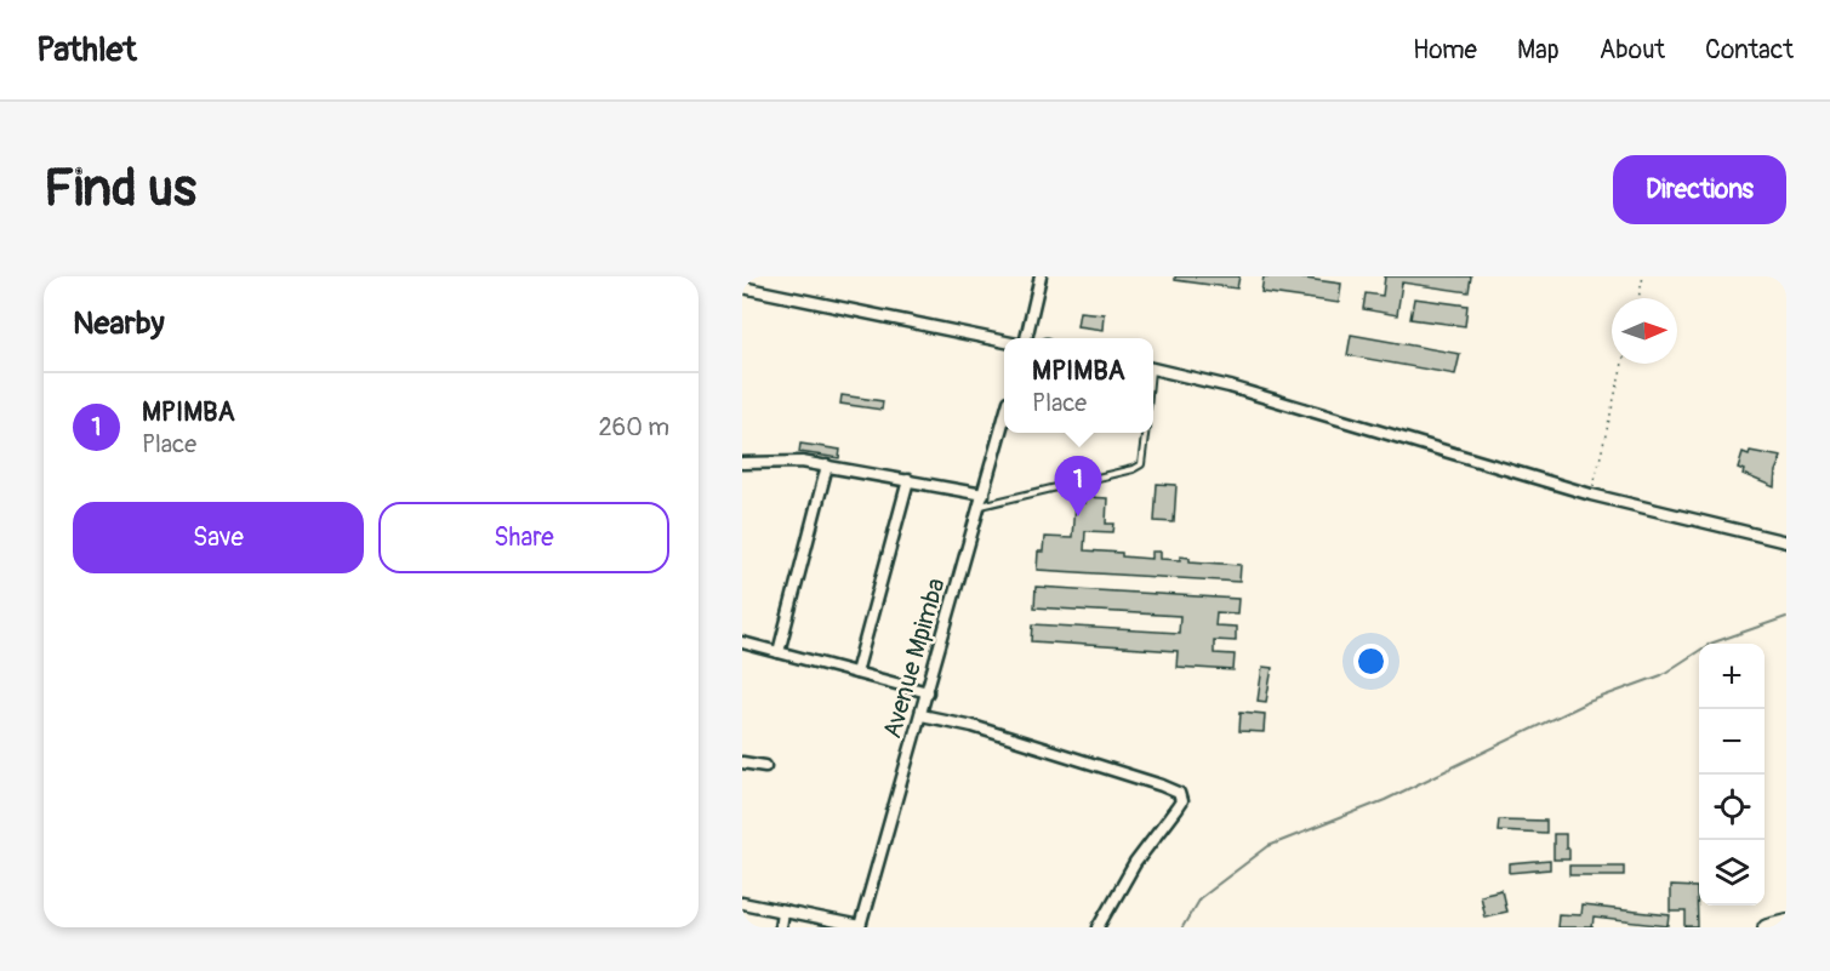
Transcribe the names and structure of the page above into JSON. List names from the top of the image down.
{
  "streets": {
    "street": ["Avenue Mpimba"]
  },
  "north": "right",
  "page": {
    "header": "Pathlet",
    "nav": [
      "Home",
      "Map",
      "About",
      "Contact"
    ],
    "buttons": [
      "Directions",
      ["Save", "Share"]
    ],
    "title": "Find us",
    "heading": "Nearby",
    "popup": ["MPIMBA", "Place"],
    "list": [
      {
        "mark": "1",
        "name": "MPIMBA",
        "note": "Place",
        "value": "260 m"
      }
    ],
    "pins": "1",
    "map_buttons": ["+", "−"]
  }
}
